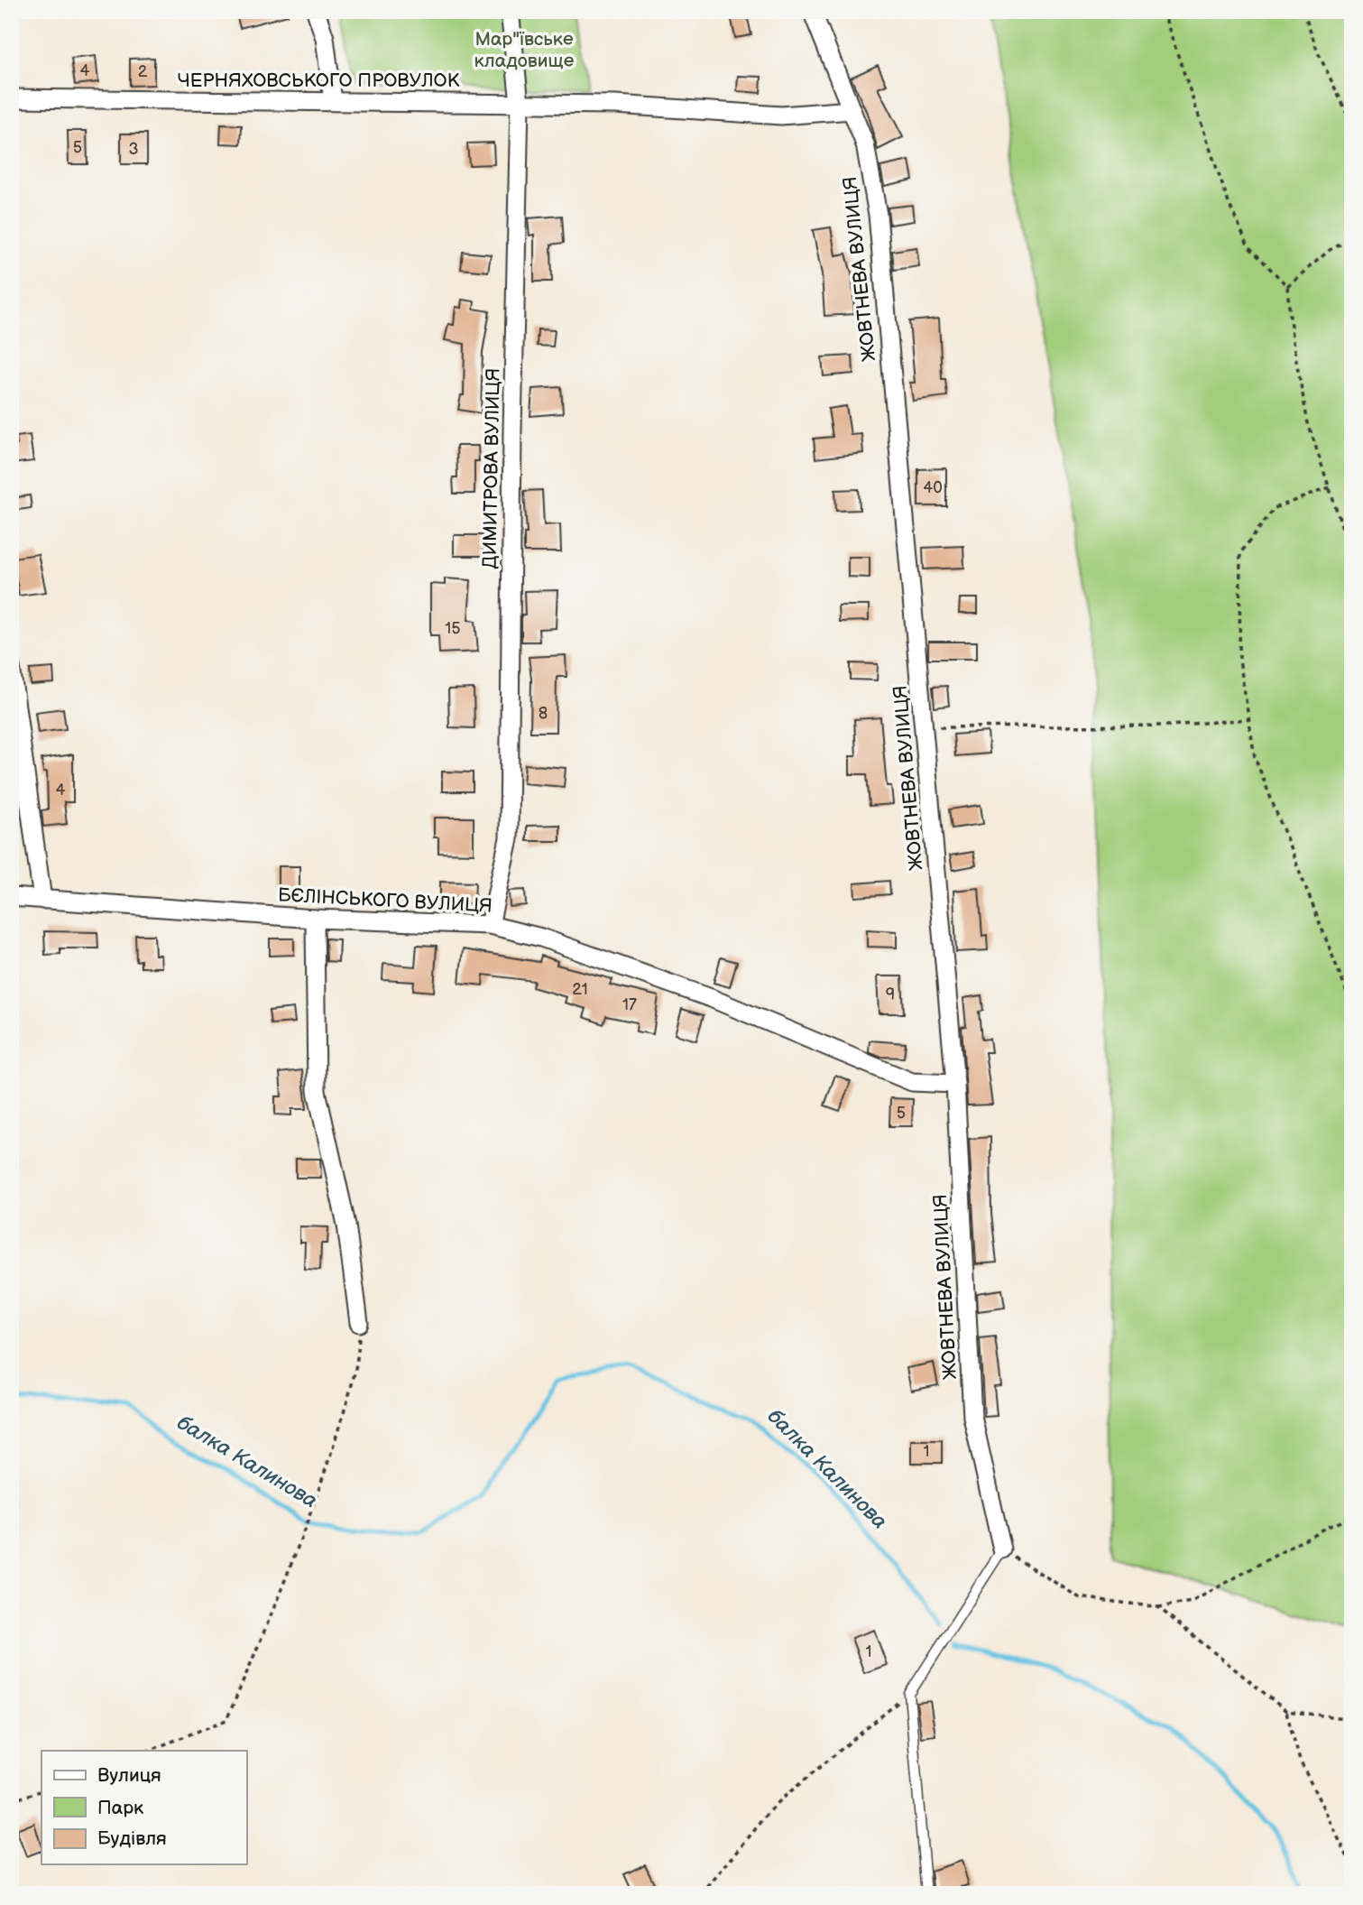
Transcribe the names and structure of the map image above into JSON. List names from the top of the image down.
{
  "streets": {
    "street": [
      "ЧЕРНЯХОВСЬКОГО ПРОВУЛОК",
      "ЖОВТНЕВА ВУЛИЦЯ",
      "ДИМИТРОВА ВУЛИЦЯ",
      "БЄЛІНСЬКОГО ВУЛИЦЯ"
    ]
  },
  "crossings": [
    ["ЧЕРНЯХОВСЬКОГО ПРОВУЛОК", "ЖОВТНЕВА ВУЛИЦЯ"],
    ["ЧЕРНЯХОВСЬКОГО ПРОВУЛОК", "ДИМИТРОВА ВУЛИЦЯ"],
    ["ЖОВТНЕВА ВУЛИЦЯ", "БЄЛІНСЬКОГО ВУЛИЦЯ"],
    ["ДИМИТРОВА ВУЛИЦЯ", "БЄЛІНСЬКОГО ВУЛИЦЯ"]
  ],
  "water": ["балка Калинова"],
  "parks": ["Мар\"ївське кладовище"],
  "house_numbers": [
    "4",
    "2",
    "5",
    "3",
    "40",
    "15",
    "8",
    "4",
    "21",
    "9",
    "17",
    "5",
    "1",
    "1"
  ],
  "legend": ["Вулиця", "Парк", "Будівля"]
}
